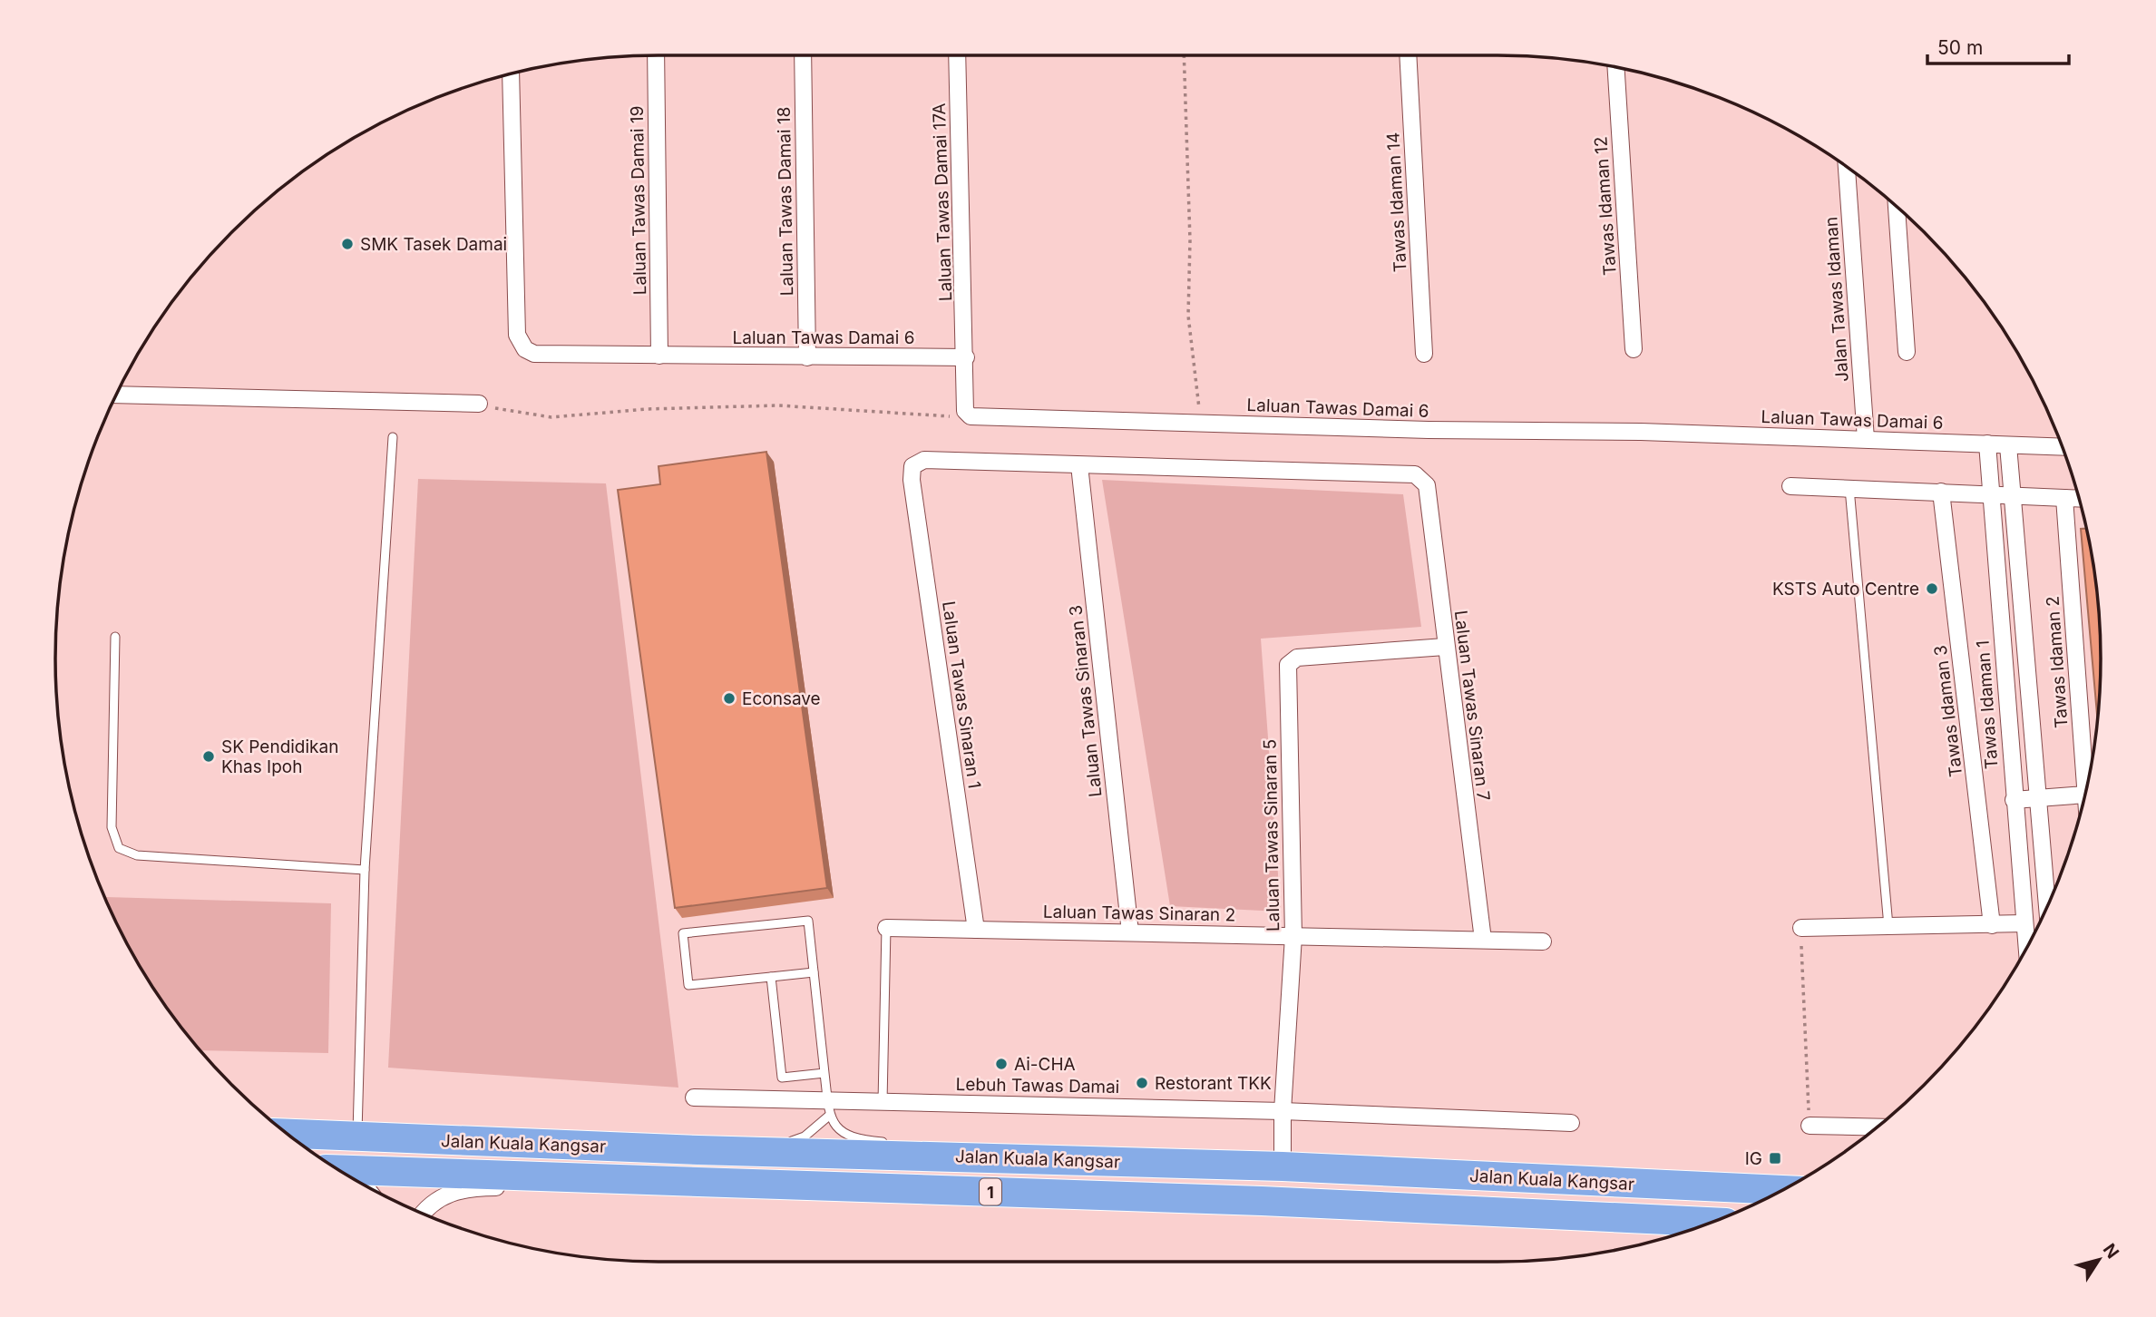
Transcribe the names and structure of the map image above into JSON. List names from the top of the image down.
{
  "streets": {
    "highway": ["Jalan Kuala Kangsar", "1"],
    "street": [
      "Laluan Tawas Damai 19",
      "Laluan Tawas Damai 18",
      "Laluan Tawas Damai 17A",
      "Tawas Idaman 14",
      "Tawas Idaman 12",
      "Jalan Tawas Idaman",
      "Laluan Tawas Damai 6",
      "Tawas Idaman 2",
      "Laluan Tawas Sinaran 1",
      "Laluan Tawas Sinaran 3",
      "Tawas Idaman 1",
      "Laluan Tawas Sinaran 7",
      "Tawas Idaman 3",
      "Laluan Tawas Sinaran 5",
      "Laluan Tawas Sinaran 2",
      "Lebuh Tawas Damai"
    ]
  },
  "crossings": [
    ["Laluan Tawas Damai 19", "Laluan Tawas Damai 6"],
    ["Laluan Tawas Damai 18", "Laluan Tawas Damai 6"],
    ["Laluan Tawas Damai 17A", "Laluan Tawas Damai 6"],
    ["Jalan Tawas Idaman", "Laluan Tawas Damai 6"],
    ["Laluan Tawas Damai 6", "Tawas Idaman 1"],
    ["Laluan Tawas Sinaran 1", "Laluan Tawas Sinaran 3"],
    ["Laluan Tawas Sinaran 1", "Laluan Tawas Sinaran 7"],
    ["Laluan Tawas Sinaran 1", "Laluan Tawas Sinaran 2"],
    ["Laluan Tawas Sinaran 3", "Laluan Tawas Sinaran 7"],
    ["Laluan Tawas Sinaran 3", "Laluan Tawas Sinaran 2"],
    ["Laluan Tawas Sinaran 7", "Laluan Tawas Sinaran 5"],
    ["Laluan Tawas Sinaran 7", "Laluan Tawas Sinaran 2"],
    ["Laluan Tawas Sinaran 5", "Laluan Tawas Sinaran 2"],
    ["Laluan Tawas Sinaran 5", "Lebuh Tawas Damai"],
    ["Laluan Tawas Sinaran 5", "Jalan Kuala Kangsar"]
  ],
  "places": {
    "other": [
      "SMK Tasek Damai",
      "KSTS Auto Centre",
      "Econsave",
      "SK Pendidikan Khas Ipoh",
      "Ai-CHA",
      "Restorant TKK"
    ],
    "transit": ["IG"]
  },
  "scale_bar": "50 m",
  "north": "top right"
}
